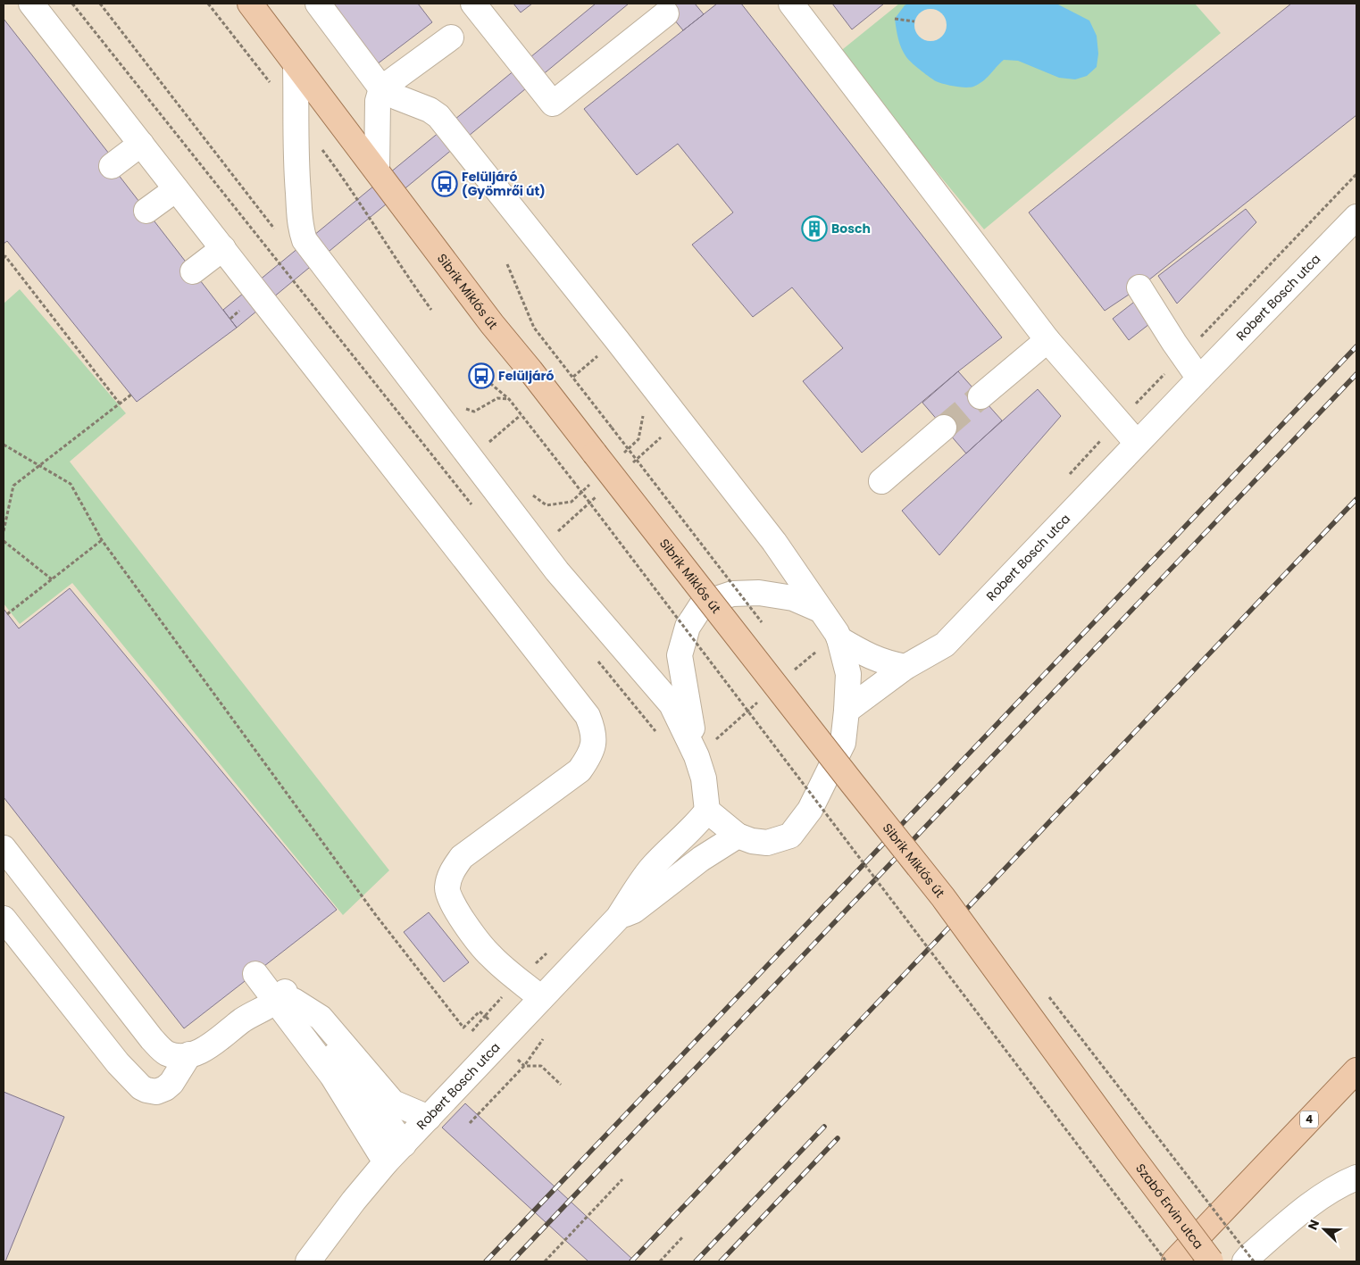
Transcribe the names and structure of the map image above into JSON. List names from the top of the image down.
{
  "streets": {
    "main road": ["Sibrik Miklós út", "4", "Szabó Ervin utca"],
    "street": ["Robert Bosch utca"]
  },
  "crossings": [
    ["Sibrik Miklós út", "Szabó Ervin utca"]
  ],
  "places": {
    "bus stop": ["Felüljáró (Gyömrői út)", "Felüljáró"],
    "building": ["Bosch"]
  },
  "north": "top left"
}
